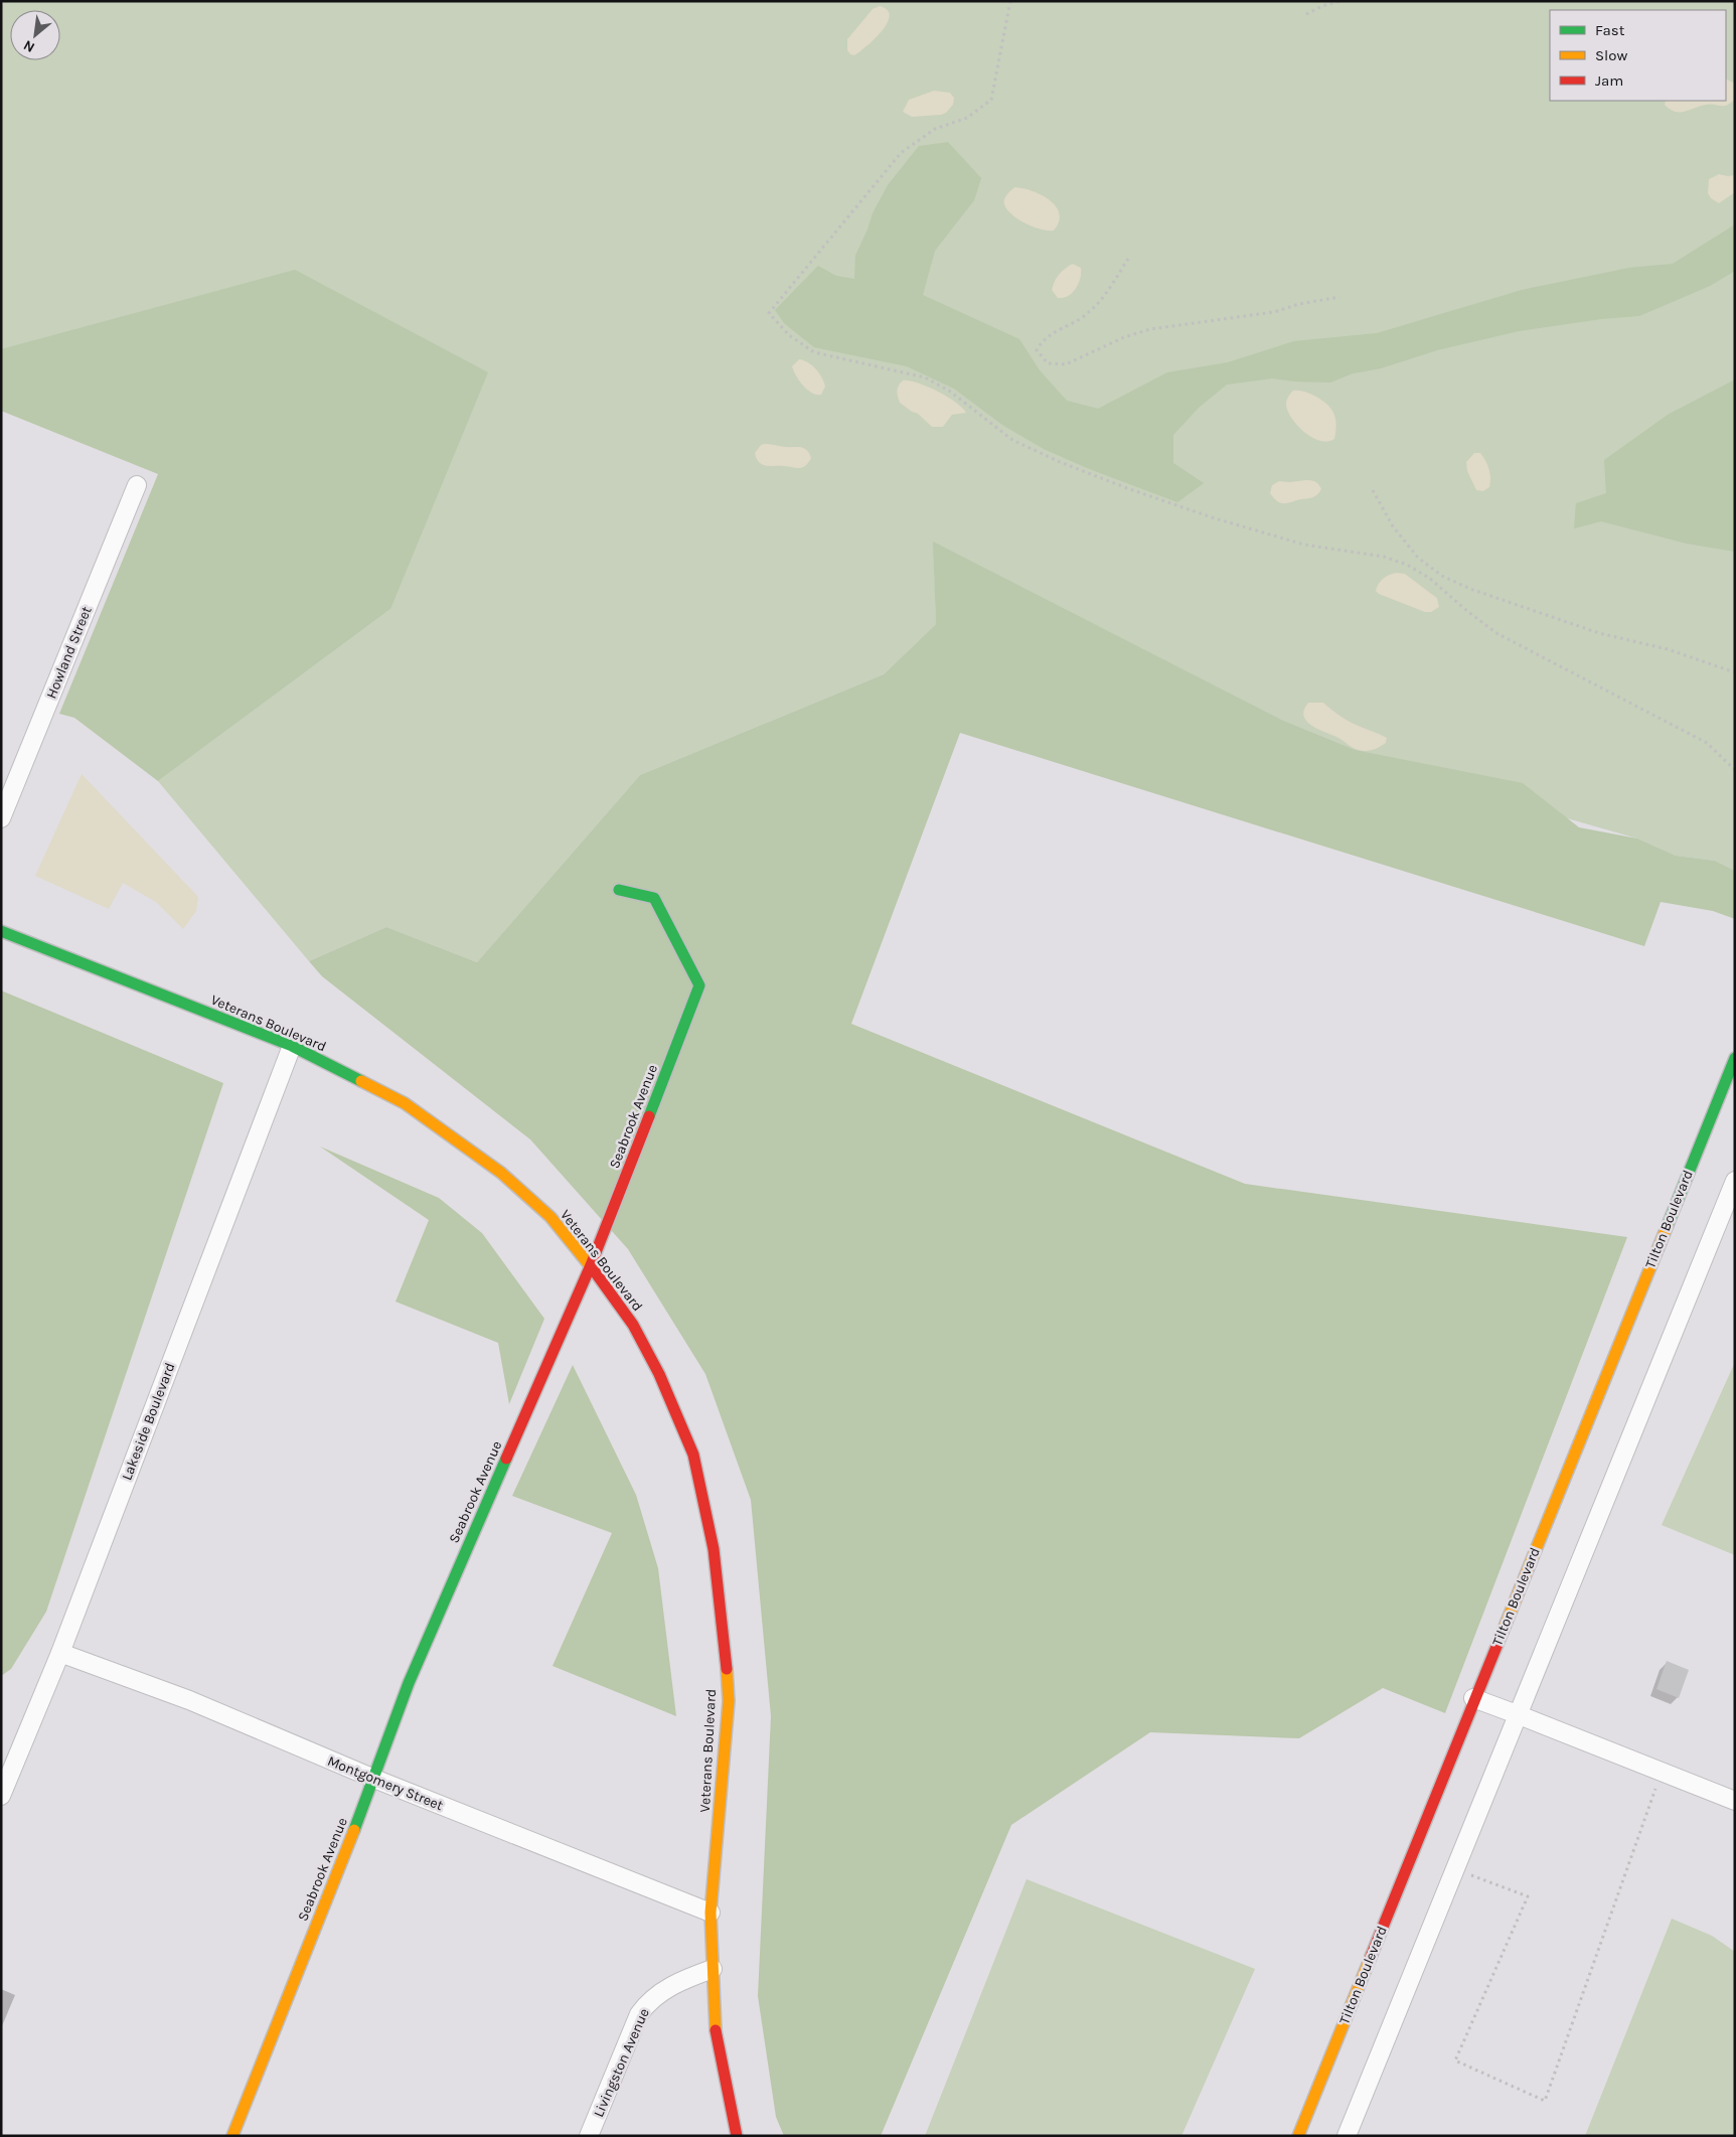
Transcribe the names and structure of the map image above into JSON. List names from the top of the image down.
{
  "streets": {
    "street": [
      "Howland Street",
      "Veterans Boulevard",
      "Seabrook Avenue",
      "Tilton Boulevard",
      "Lakeside Boulevard",
      "Montgomery Street",
      "Livingston Avenue"
    ]
  },
  "crossings": [
    ["Veterans Boulevard", "Seabrook Avenue"],
    ["Veterans Boulevard", "Lakeside Boulevard"],
    ["Veterans Boulevard", "Montgomery Street"],
    ["Veterans Boulevard", "Livingston Avenue"],
    ["Seabrook Avenue", "Montgomery Street"],
    ["Lakeside Boulevard", "Montgomery Street"]
  ],
  "legend": ["Fast", "Slow", "Jam"],
  "north": "bottom left"
}
